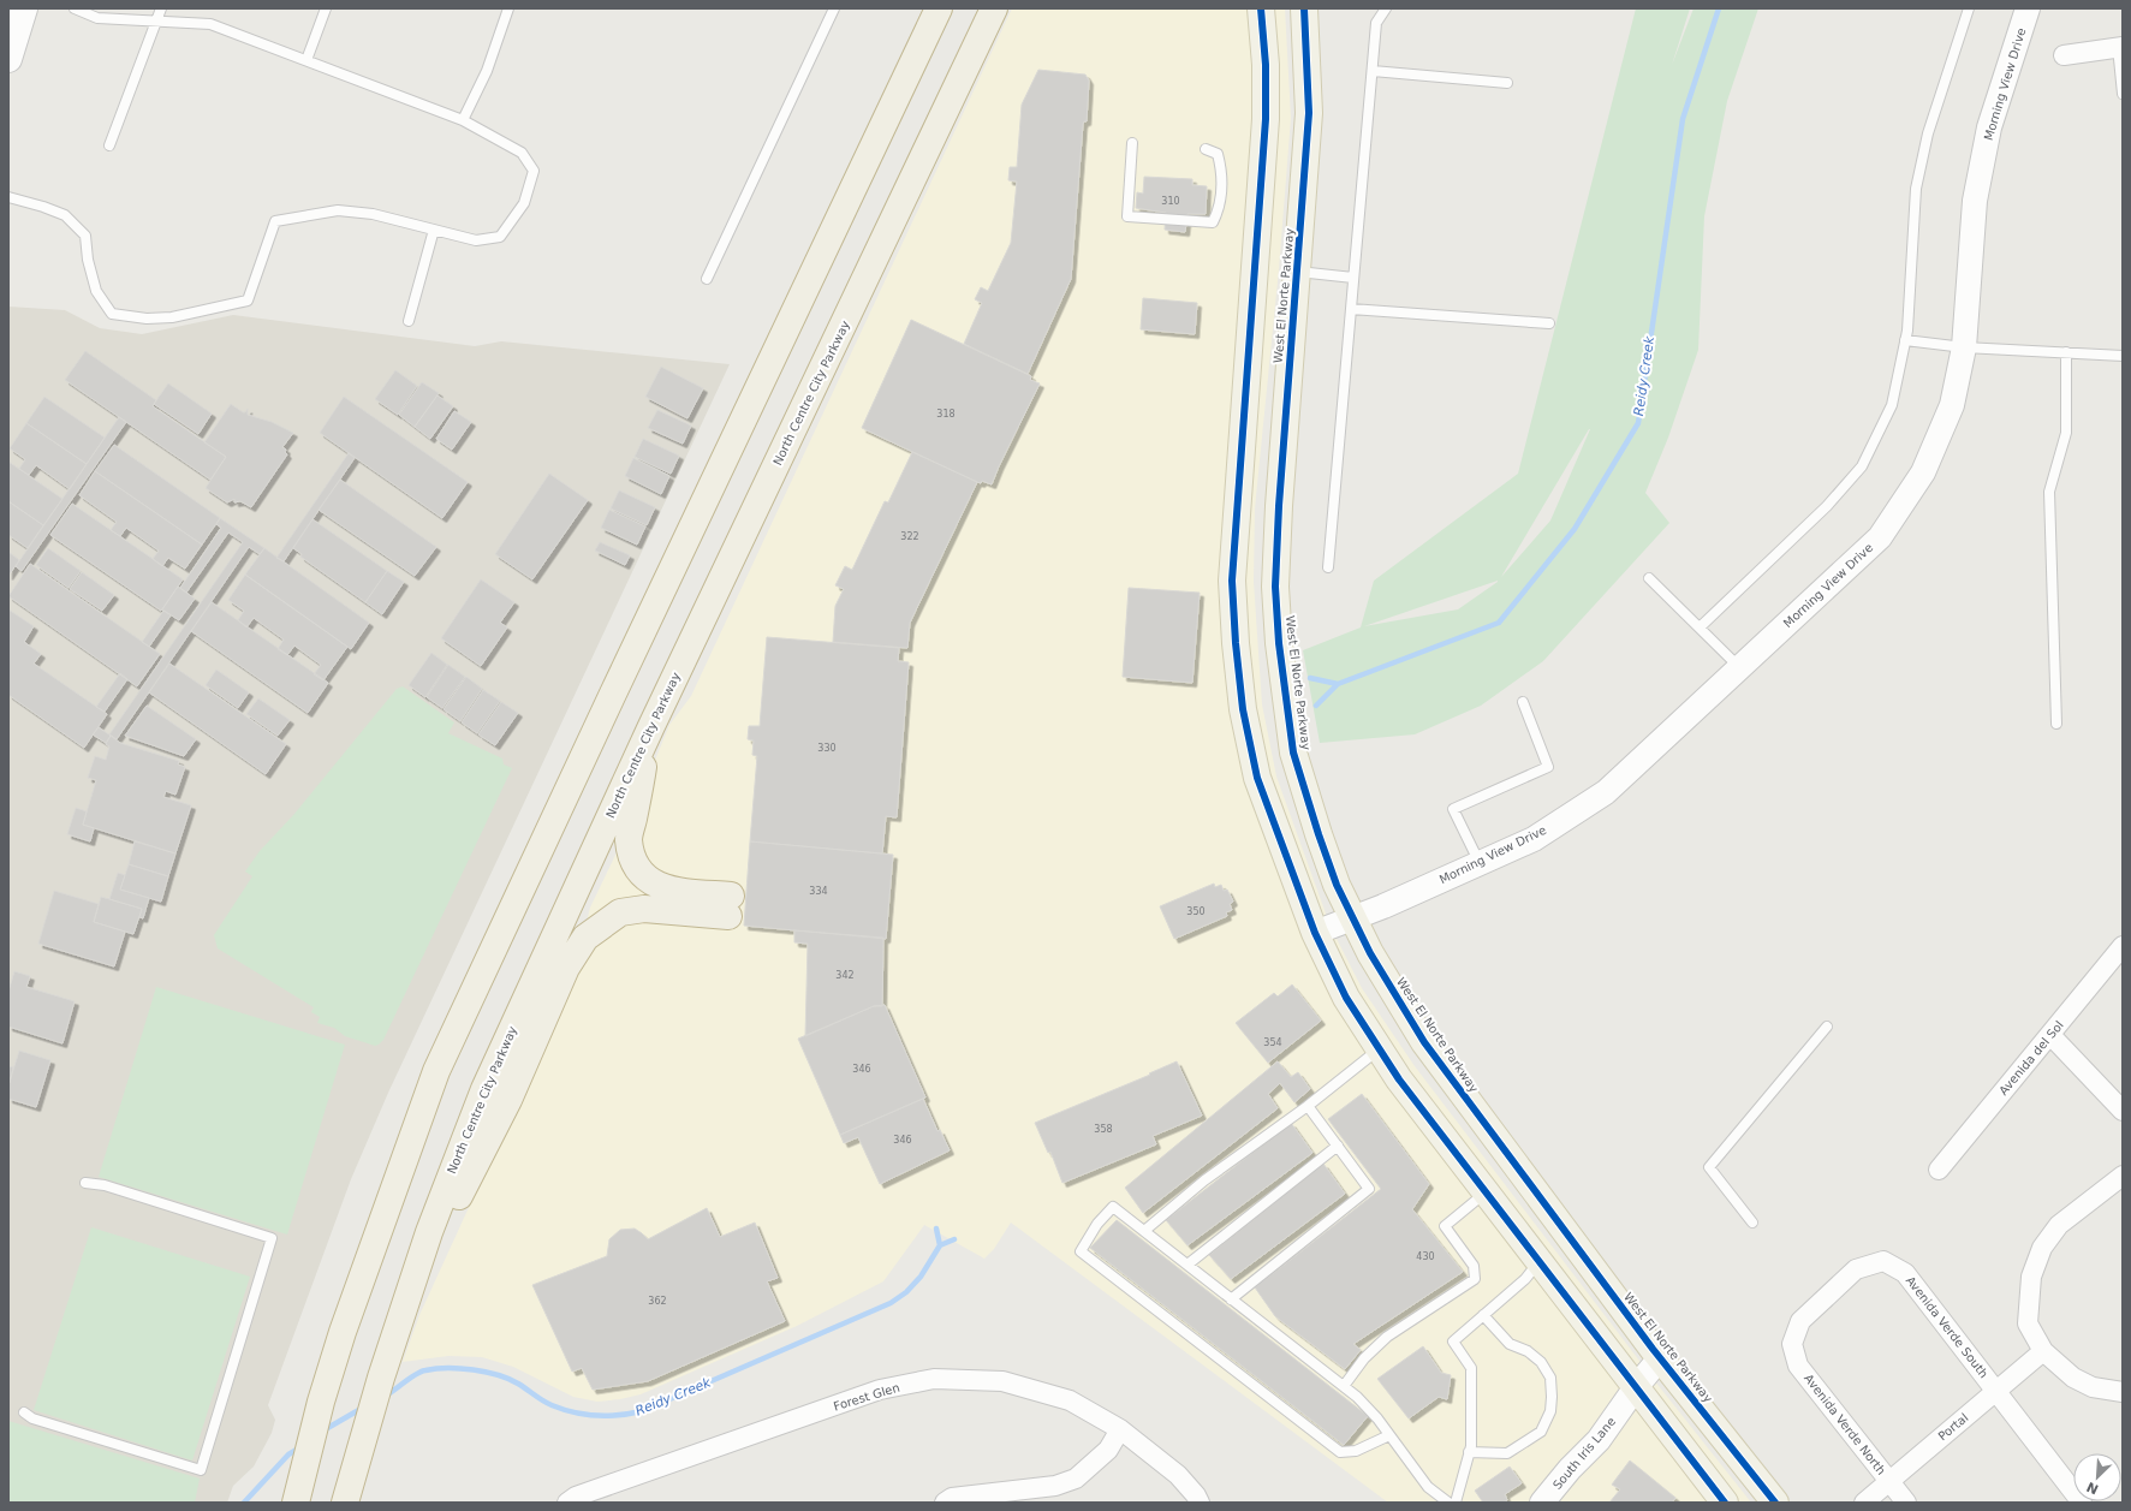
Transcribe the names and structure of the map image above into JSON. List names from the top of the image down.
{
  "streets": {
    "highway": ["North Centre City Parkway"],
    "main road": ["West El Norte Parkway"],
    "street": [
      "Morning View Drive",
      "Avenida del Sol",
      "Avenida Verde South",
      "Forest Glen",
      "Avenida Verde North",
      "Portal",
      "South Iris Lane"
    ]
  },
  "crossings": [
    ["Morning View Drive", "West El Norte Parkway"],
    ["West El Norte Parkway", "South Iris Lane"],
    ["Avenida Verde South", "Avenida Verde North"],
    ["Avenida Verde South", "Portal"],
    ["Avenida Verde North", "Portal"]
  ],
  "water": ["Reidy Creek"],
  "house_numbers": [
    "310",
    "318",
    "322",
    "330",
    "334",
    "350",
    "342",
    "354",
    "346",
    "358",
    "346",
    "430",
    "362"
  ],
  "north": "bottom left"
}
